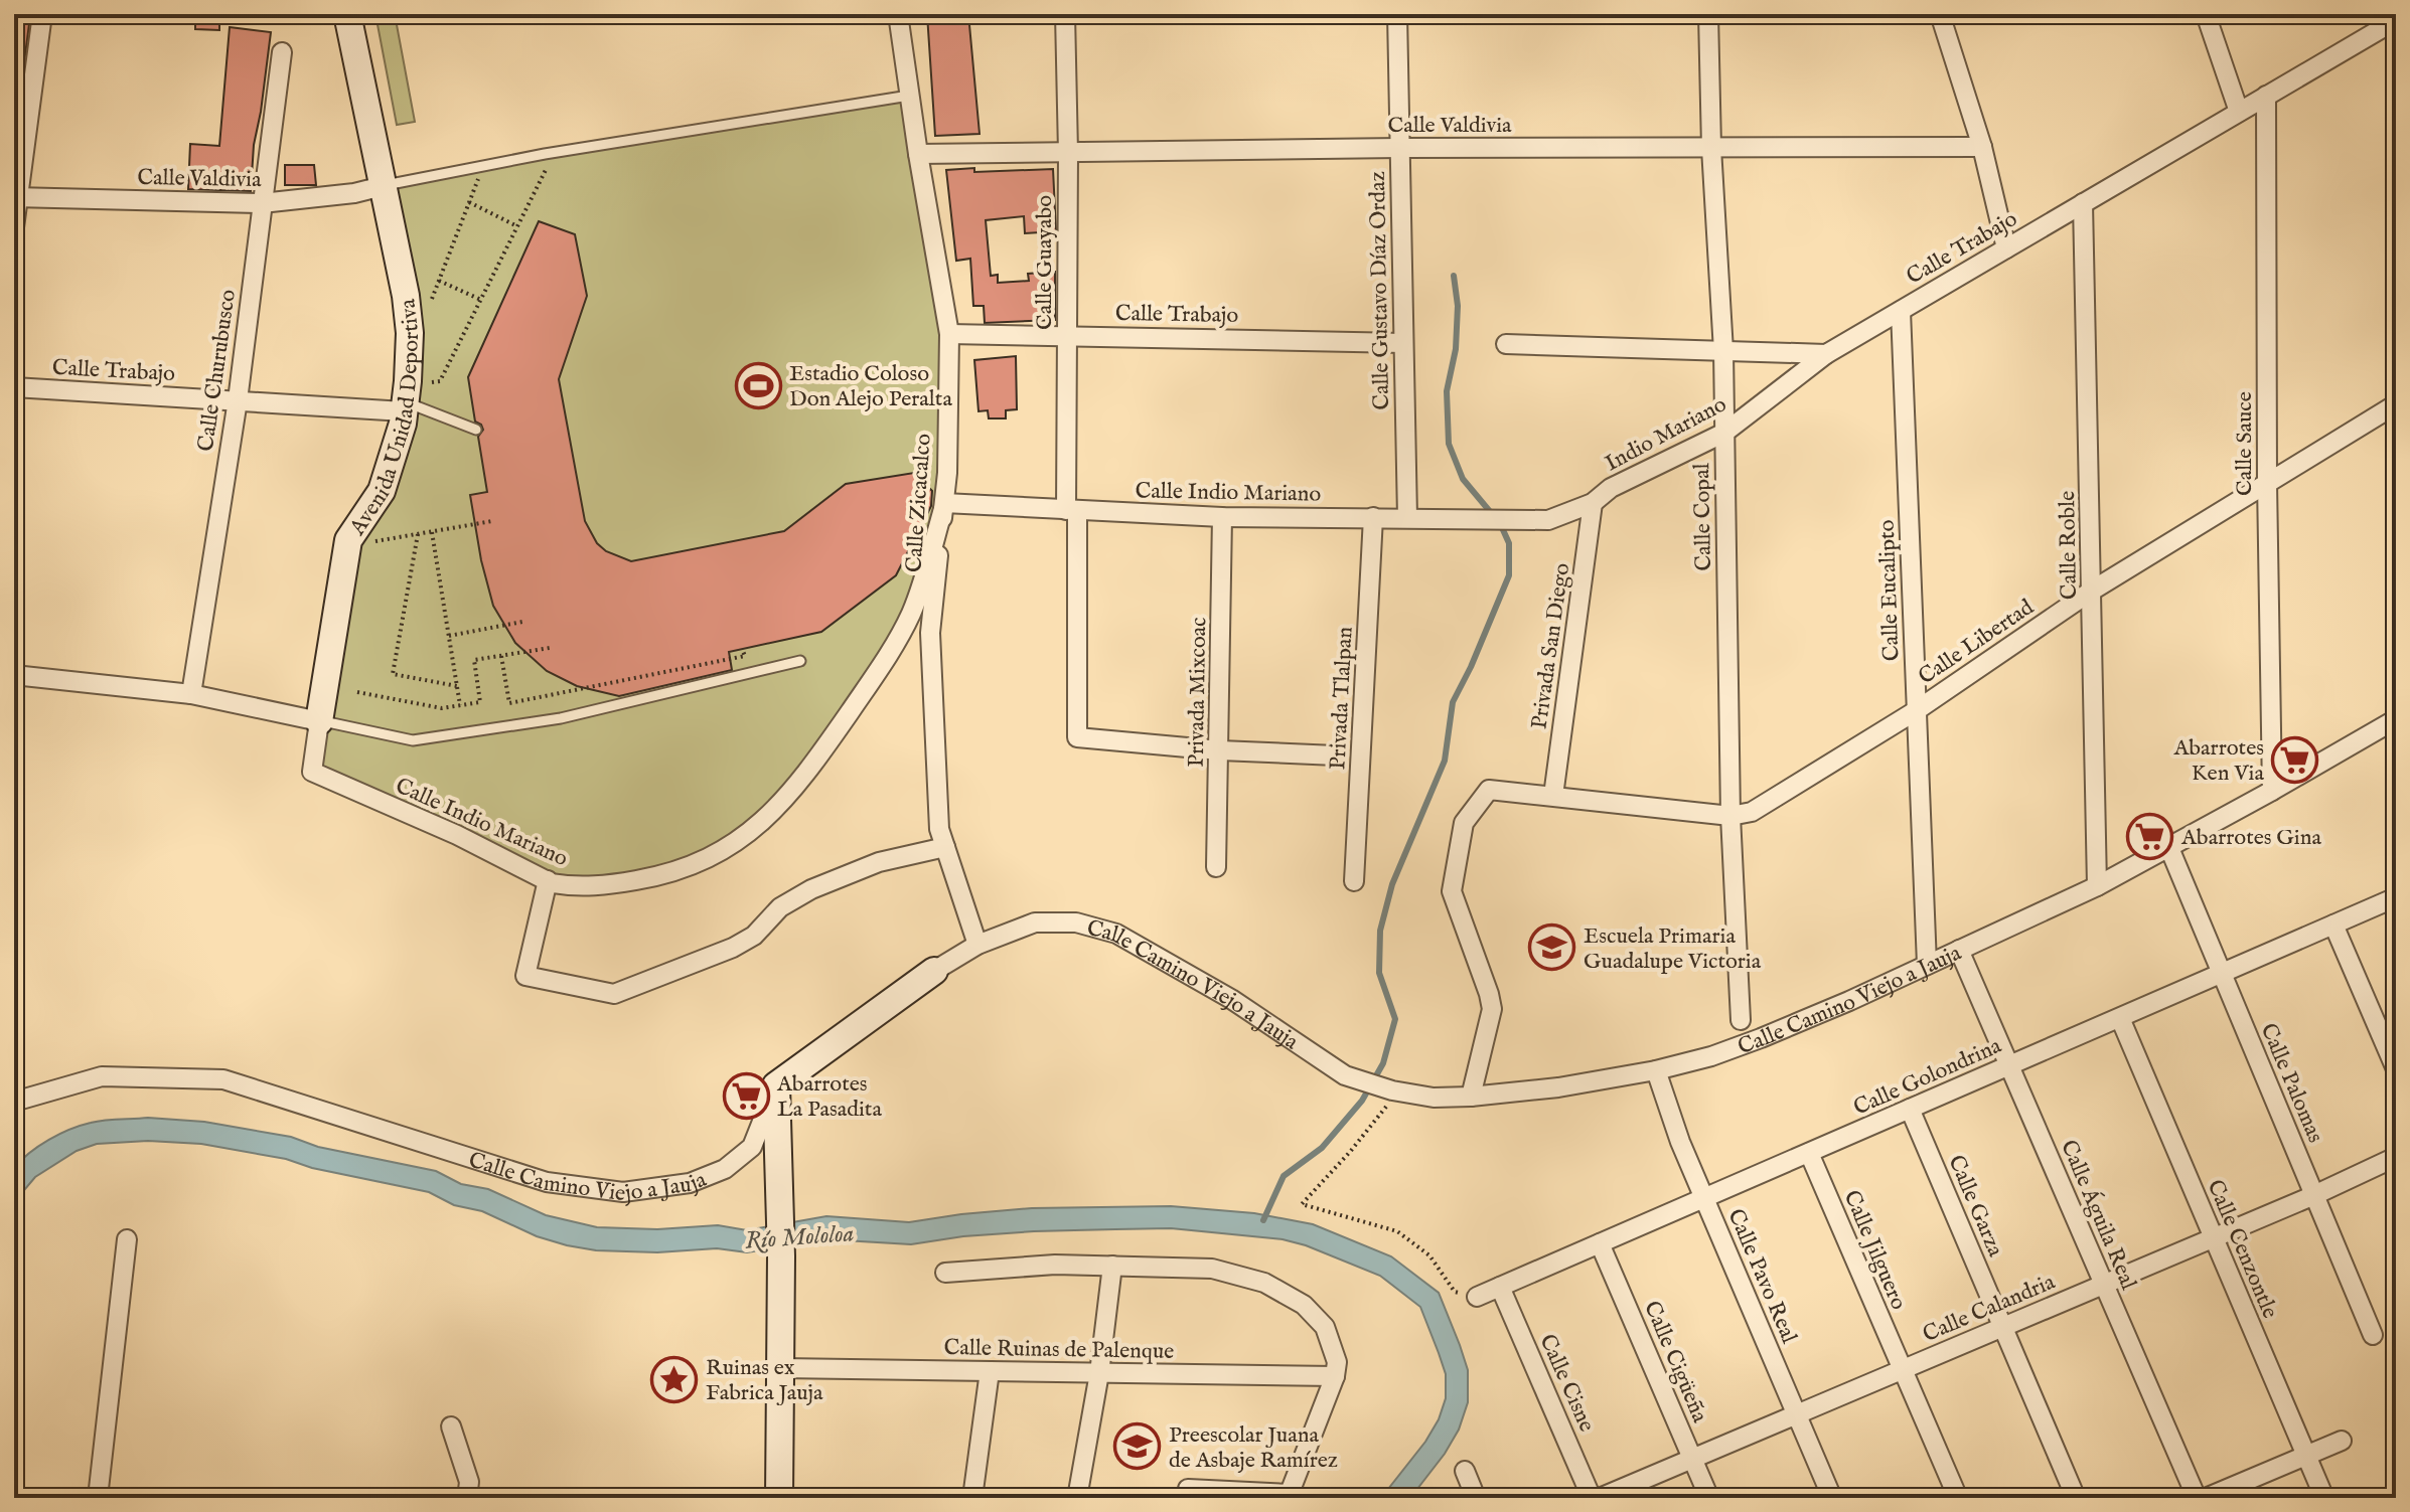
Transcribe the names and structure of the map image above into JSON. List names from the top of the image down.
{
  "streets": {
    "street": [
      "Calle Valdivia",
      "Calle Trabajo",
      "Calle Guayabo",
      "Calle Gustavo Díaz Ordaz",
      "Calle Churubusco",
      "Avenida Unidad Deportiva",
      "Indio Mariano",
      "Calle Sauce",
      "Calle Indio Mariano",
      "Calle Zicacalco",
      "Calle Copal",
      "Calle Roble",
      "Calle Eucalipto",
      "Calle Libertad",
      "Privada San Diego",
      "Privada Mixcoac",
      "Privada Tlalpan",
      "Calle Camino Viejo a Jauja",
      "Calle Golondrina",
      "Calle Palomas",
      "Calle Garza",
      "Calle Águila Real",
      "Calle Cenzontle",
      "Calle Jilguero",
      "Calle Pavo Real",
      "Calle Calandria",
      "Calle Ruinas de Palenque",
      "Calle Cigüeña",
      "Calle Cisne"
    ]
  },
  "crossings": [
    ["Calle Valdivia", "Calle Guayabo"],
    ["Calle Valdivia", "Calle Gustavo Díaz Ordaz"],
    ["Calle Valdivia", "Calle Churubusco"],
    ["Calle Valdivia", "Avenida Unidad Deportiva"],
    ["Calle Valdivia", "Calle Zicacalco"],
    ["Calle Valdivia", "Calle Copal"],
    ["Calle Trabajo", "Calle Guayabo"],
    ["Calle Trabajo", "Calle Gustavo Díaz Ordaz"],
    ["Calle Trabajo", "Calle Churubusco"],
    ["Calle Trabajo", "Avenida Unidad Deportiva"],
    ["Calle Trabajo", "Indio Mariano"],
    ["Calle Trabajo", "Calle Sauce"],
    ["Calle Trabajo", "Calle Zicacalco"],
    ["Calle Trabajo", "Calle Roble"],
    ["Calle Trabajo", "Calle Eucalipto"],
    ["Calle Guayabo", "Calle Indio Mariano"],
    ["Calle Guayabo", "Privada Mixcoac"],
    ["Calle Gustavo Díaz Ordaz", "Calle Indio Mariano"],
    ["Avenida Unidad Deportiva", "Calle Indio Mariano"],
    ["Indio Mariano", "Calle Indio Mariano"],
    ["Indio Mariano", "Calle Copal"],
    ["Indio Mariano", "Privada San Diego"],
    ["Calle Sauce", "Calle Libertad"],
    ["Calle Sauce", "Calle Camino Viejo a Jauja"],
    ["Calle Indio Mariano", "Calle Zicacalco"],
    ["Calle Indio Mariano", "Privada Mixcoac"],
    ["Calle Indio Mariano", "Privada Tlalpan"],
    ["Calle Zicacalco", "Calle Camino Viejo a Jauja"],
    ["Calle Copal", "Calle Libertad"],
    ["Calle Roble", "Calle Libertad"],
    ["Calle Roble", "Calle Camino Viejo a Jauja"],
    ["Calle Eucalipto", "Calle Libertad"],
    ["Calle Eucalipto", "Calle Camino Viejo a Jauja"],
    ["Calle Libertad", "Privada San Diego"],
    ["Calle Libertad", "Calle Camino Viejo a Jauja"],
    ["Calle Camino Viejo a Jauja", "Calle Palomas"],
    ["Calle Camino Viejo a Jauja", "Calle Águila Real"],
    ["Calle Camino Viejo a Jauja", "Calle Pavo Real"],
    ["Calle Golondrina", "Calle Palomas"],
    ["Calle Golondrina", "Calle Garza"],
    ["Calle Golondrina", "Calle Águila Real"],
    ["Calle Golondrina", "Calle Cenzontle"],
    ["Calle Golondrina", "Calle Jilguero"],
    ["Calle Golondrina", "Calle Pavo Real"],
    ["Calle Golondrina", "Calle Cigüeña"],
    ["Calle Golondrina", "Calle Cisne"],
    ["Calle Palomas", "Calle Calandria"],
    ["Calle Garza", "Calle Calandria"],
    ["Calle Águila Real", "Calle Calandria"],
    ["Calle Cenzontle", "Calle Calandria"],
    ["Calle Jilguero", "Calle Calandria"],
    ["Calle Pavo Real", "Calle Calandria"],
    ["Calle Calandria", "Calle Cigüeña"]
  ],
  "water": ["Río Mololoa"],
  "places": {
    "sports": ["Estadio Coloso Don Alejo Peralta"],
    "supermarket": ["Abarrotes Ken Via", "Abarrotes Gina", "Abarrotes La Pasadita"],
    "school or university": ["Escuela Primaria Guadalupe Victoria", "Preescolar Juana de Asbaje Ramírez"],
    "place": ["Ruinas ex Fabrica Jauja"]
  }
}
